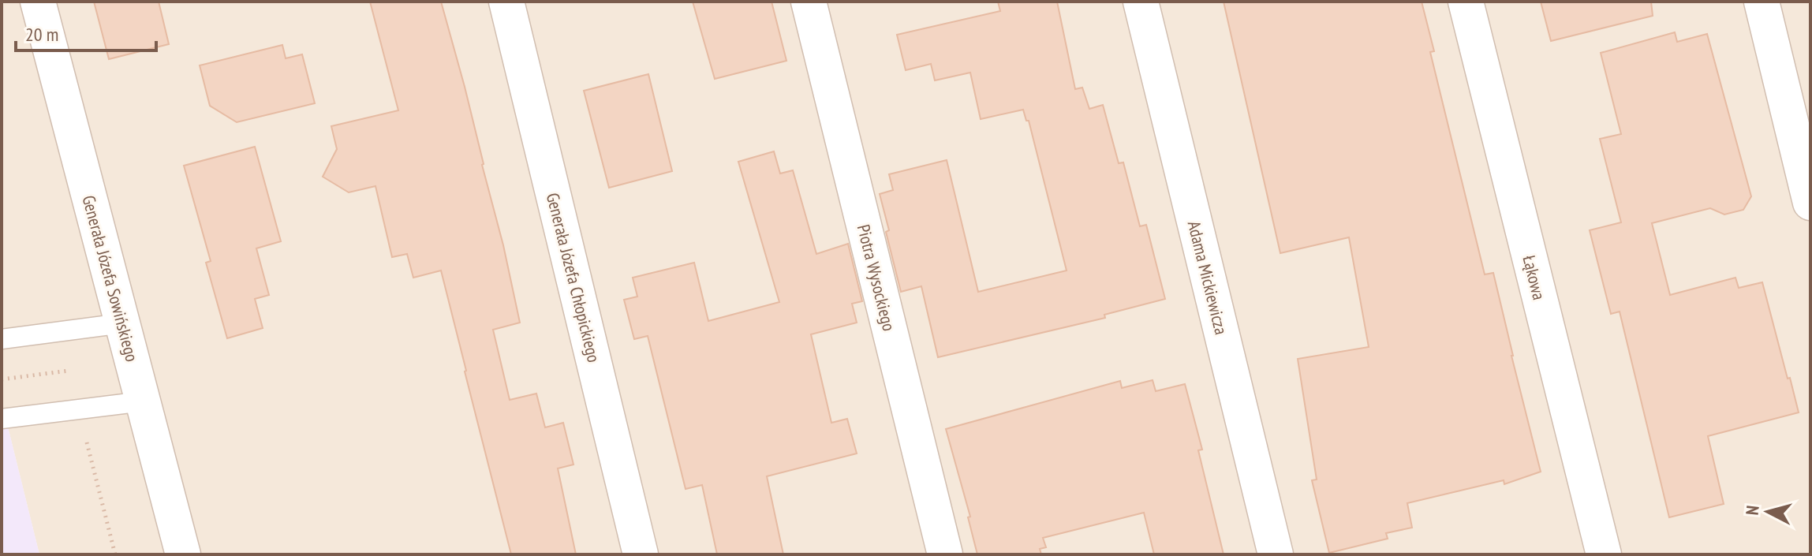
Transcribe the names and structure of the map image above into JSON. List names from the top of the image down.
{
  "streets": {
    "street": [
      "Generała Józefa Chłopickiego",
      "Piotra Wysockiego",
      "Adama Mickiewicza",
      "Łąkowa",
      "Generała Józefa Sowińskiego"
    ]
  },
  "scale_bar": "20 m",
  "north": "left"
}
